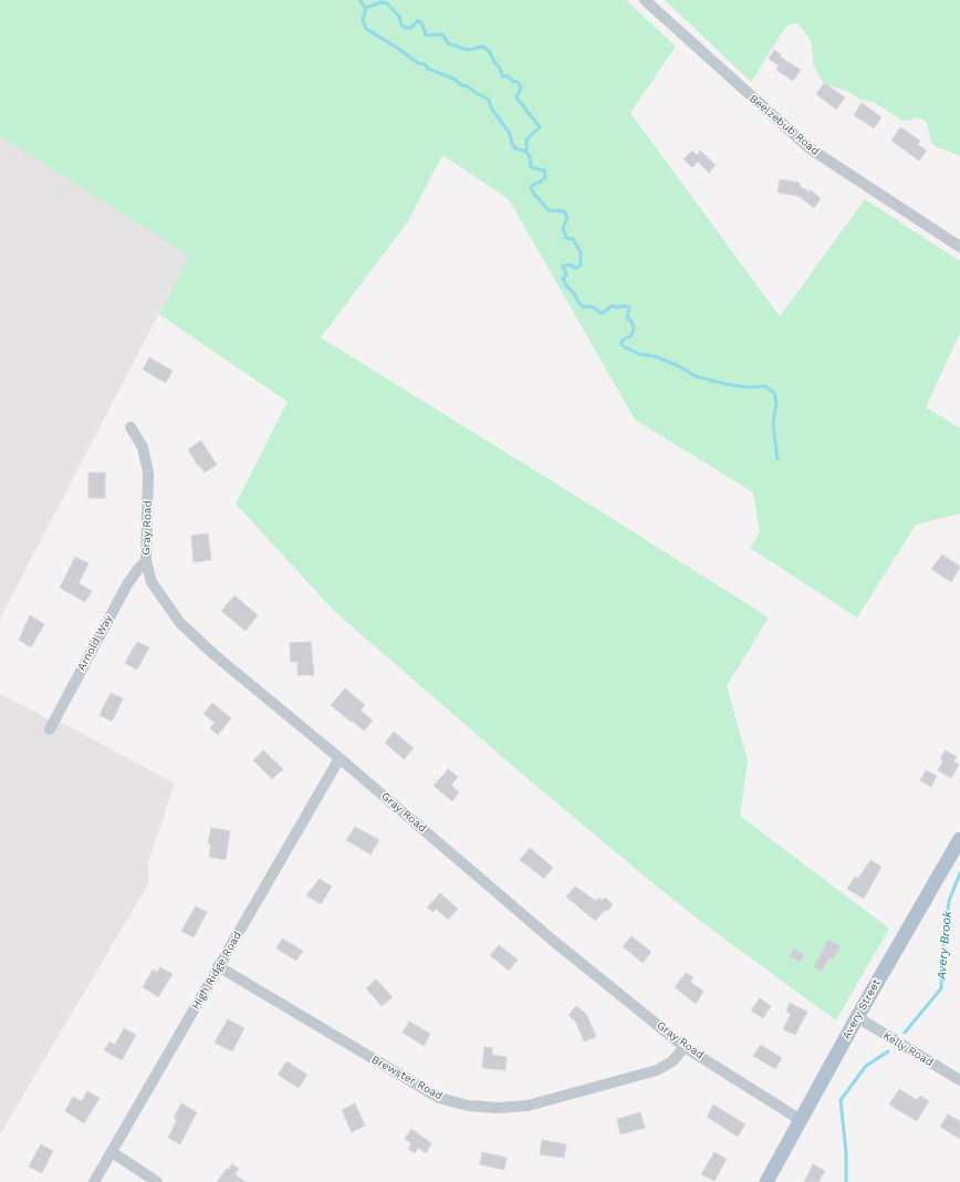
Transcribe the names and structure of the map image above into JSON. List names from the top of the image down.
{
  "streets": {
    "main road": ["Avery Street"],
    "street": [
      "Beelzebub Road",
      "Gray Road",
      "Arnold Way",
      "High Ridge Road",
      "Kelly Road",
      "Brewster Road"
    ]
  },
  "crossings": [
    ["Gray Road", "Arnold Way"],
    ["Gray Road", "High Ridge Road"],
    ["Gray Road", "Avery Street"],
    ["Gray Road", "Brewster Road"],
    ["High Ridge Road", "Brewster Road"],
    ["Avery Street", "Kelly Road"]
  ],
  "water": ["Avery Brook"]
}
